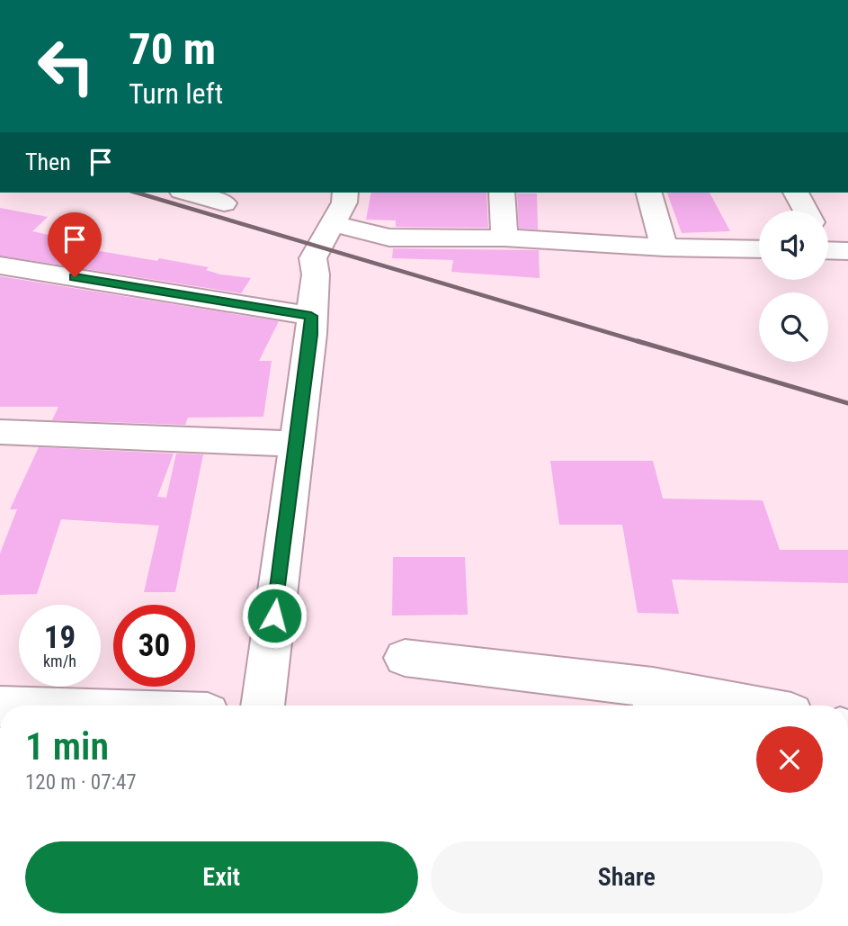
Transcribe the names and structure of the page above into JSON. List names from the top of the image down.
{
  "page": {
    "turn": ["70 m", "Turn left"],
    "then": "Then",
    "speed": "19 km/h",
    "limit": "30",
    "heading": ["1 min", "120 m · 07:47"],
    "buttons": ["Exit", "Share"]
  }
}
